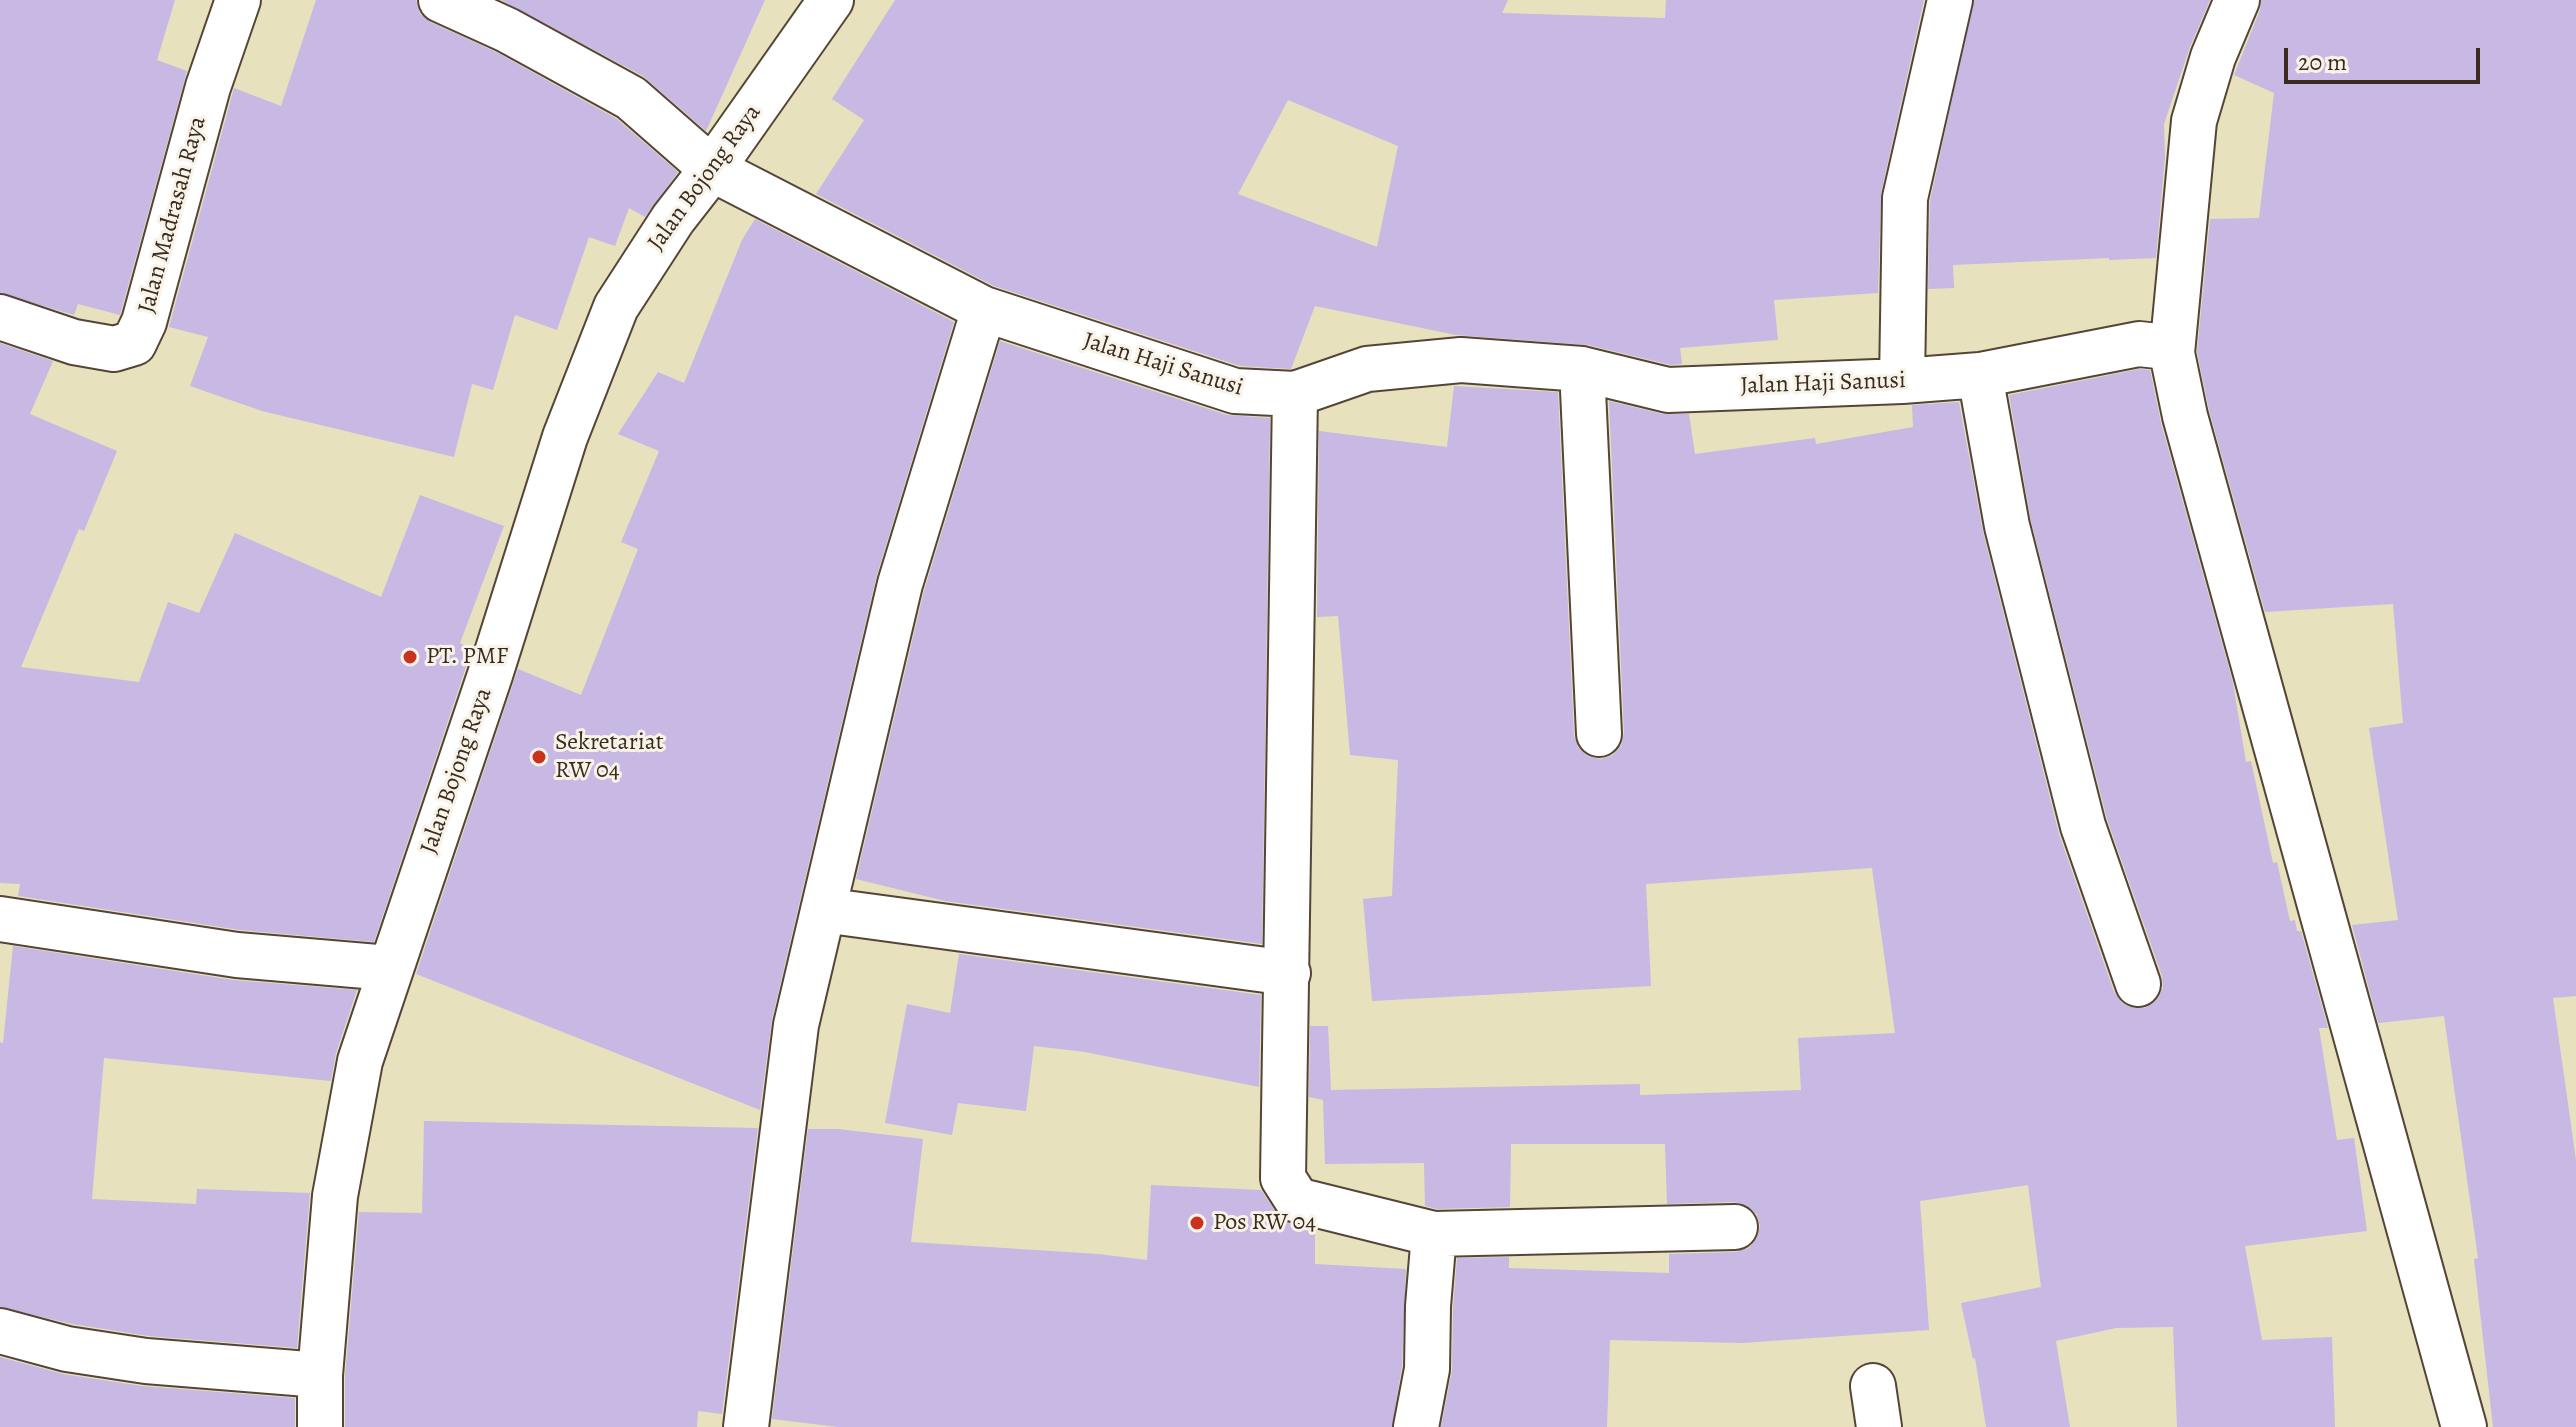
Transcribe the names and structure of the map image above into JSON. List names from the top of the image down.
{
  "streets": {
    "street": ["Jalan Bojong Raya", "Jalan Madrasah Raya", "Jalan Haji Sanusi"]
  },
  "crossings": [
    ["Jalan Bojong Raya", "Jalan Haji Sanusi"]
  ],
  "places": ["PT. PMF", "Sekretariat RW 04", "Pos RW 04"],
  "scale_bar": "20 m"
}
